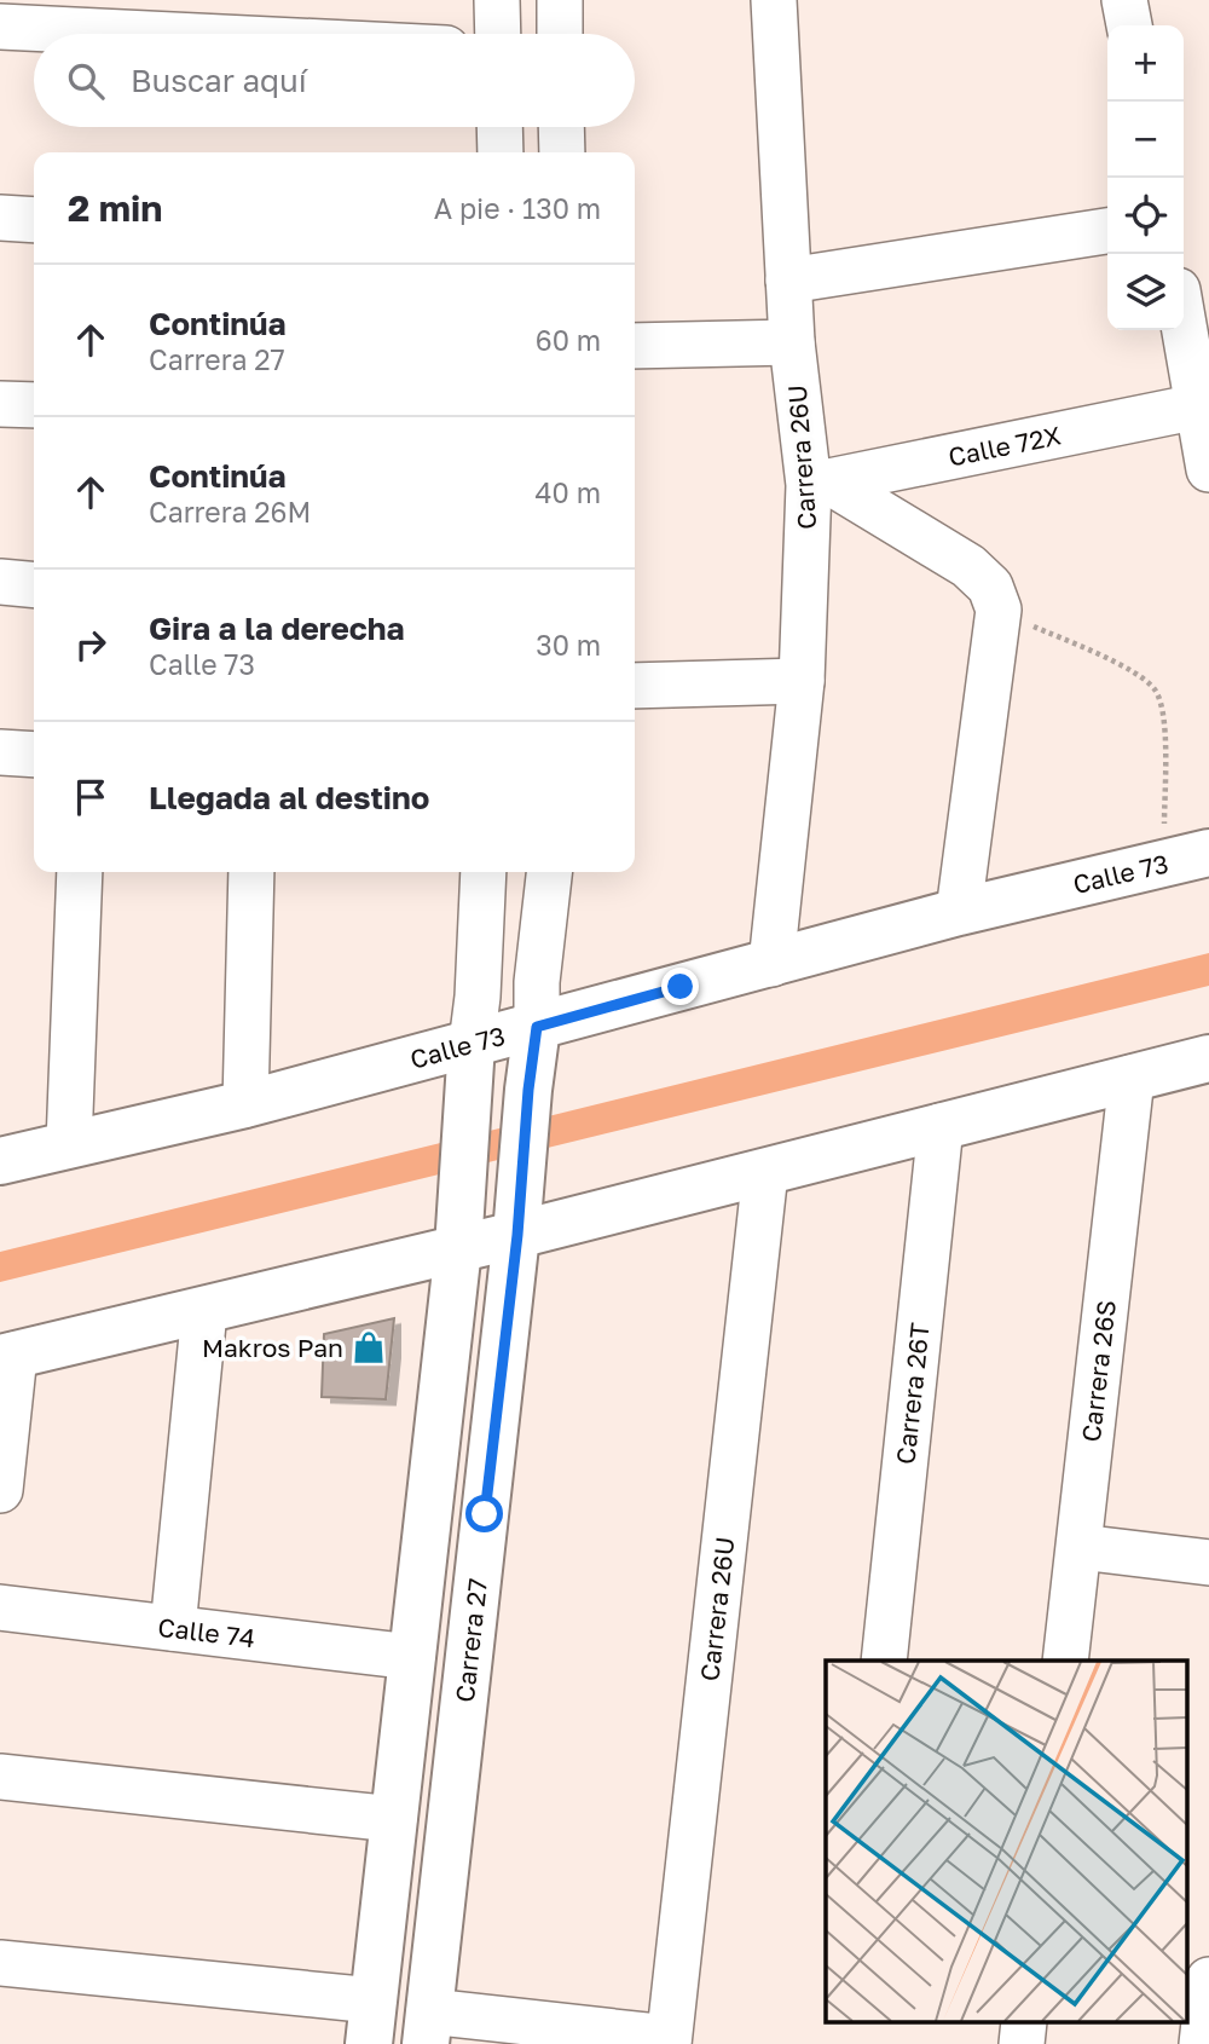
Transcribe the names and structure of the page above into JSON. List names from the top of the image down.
{
  "streets": {
    "main road": ["Calle 73", "Carrera 27"],
    "street": [
      "Calle 72X",
      "Carrera 26U",
      "Carrera 26S",
      "Carrera 26T",
      "Calle 74"
    ]
  },
  "crossings": [
    ["Calle 72X", "Carrera 26U"],
    ["Carrera 26U", "Calle 73"],
    ["Calle 73", "Carrera 27"]
  ],
  "places": {
    "shop": ["Makros Pan"]
  },
  "page": {
    "map_buttons": ["+", "−"],
    "search": "Buscar aquí",
    "heading": ["2 min", "A pie · 130 m"],
    "list": [
      ["Continúa", "Carrera 27", "60 m"],
      ["Continúa", "Carrera 26M", "40 m"],
      ["Gira a la derecha", "Calle 73", "30 m"],
      "Llegada al destino"
    ]
  }
}
